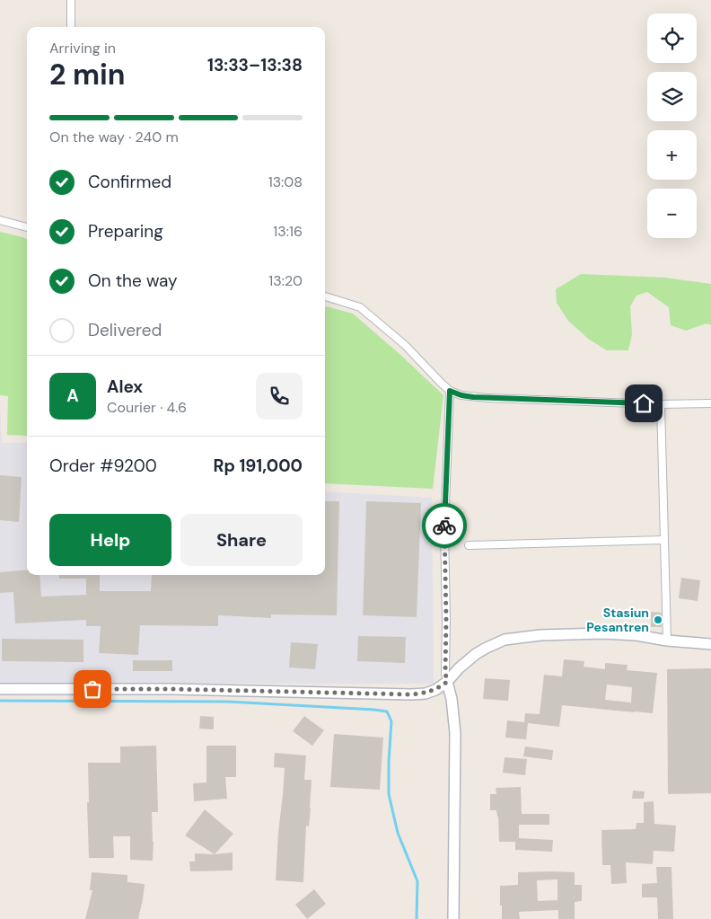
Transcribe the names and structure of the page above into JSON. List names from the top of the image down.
{
  "places": ["Stasiun Pesantren"],
  "page": {
    "map_buttons": ["+", "−"],
    "heading": ["2 min", "Arriving in", "13:33–13:38"],
    "panel": [
      "Alex",
      "Courier · 4.6",
      "Order #9200",
      "Rp 191,000"
    ],
    "bar": "On the way · 240 m",
    "list": [
      ["Confirmed", "13:08"],
      ["Preparing", "13:16"],
      ["On the way", "13:20"],
      "Delivered"
    ],
    "round": "A",
    "buttons": ["Help", "Share"]
  }
}
